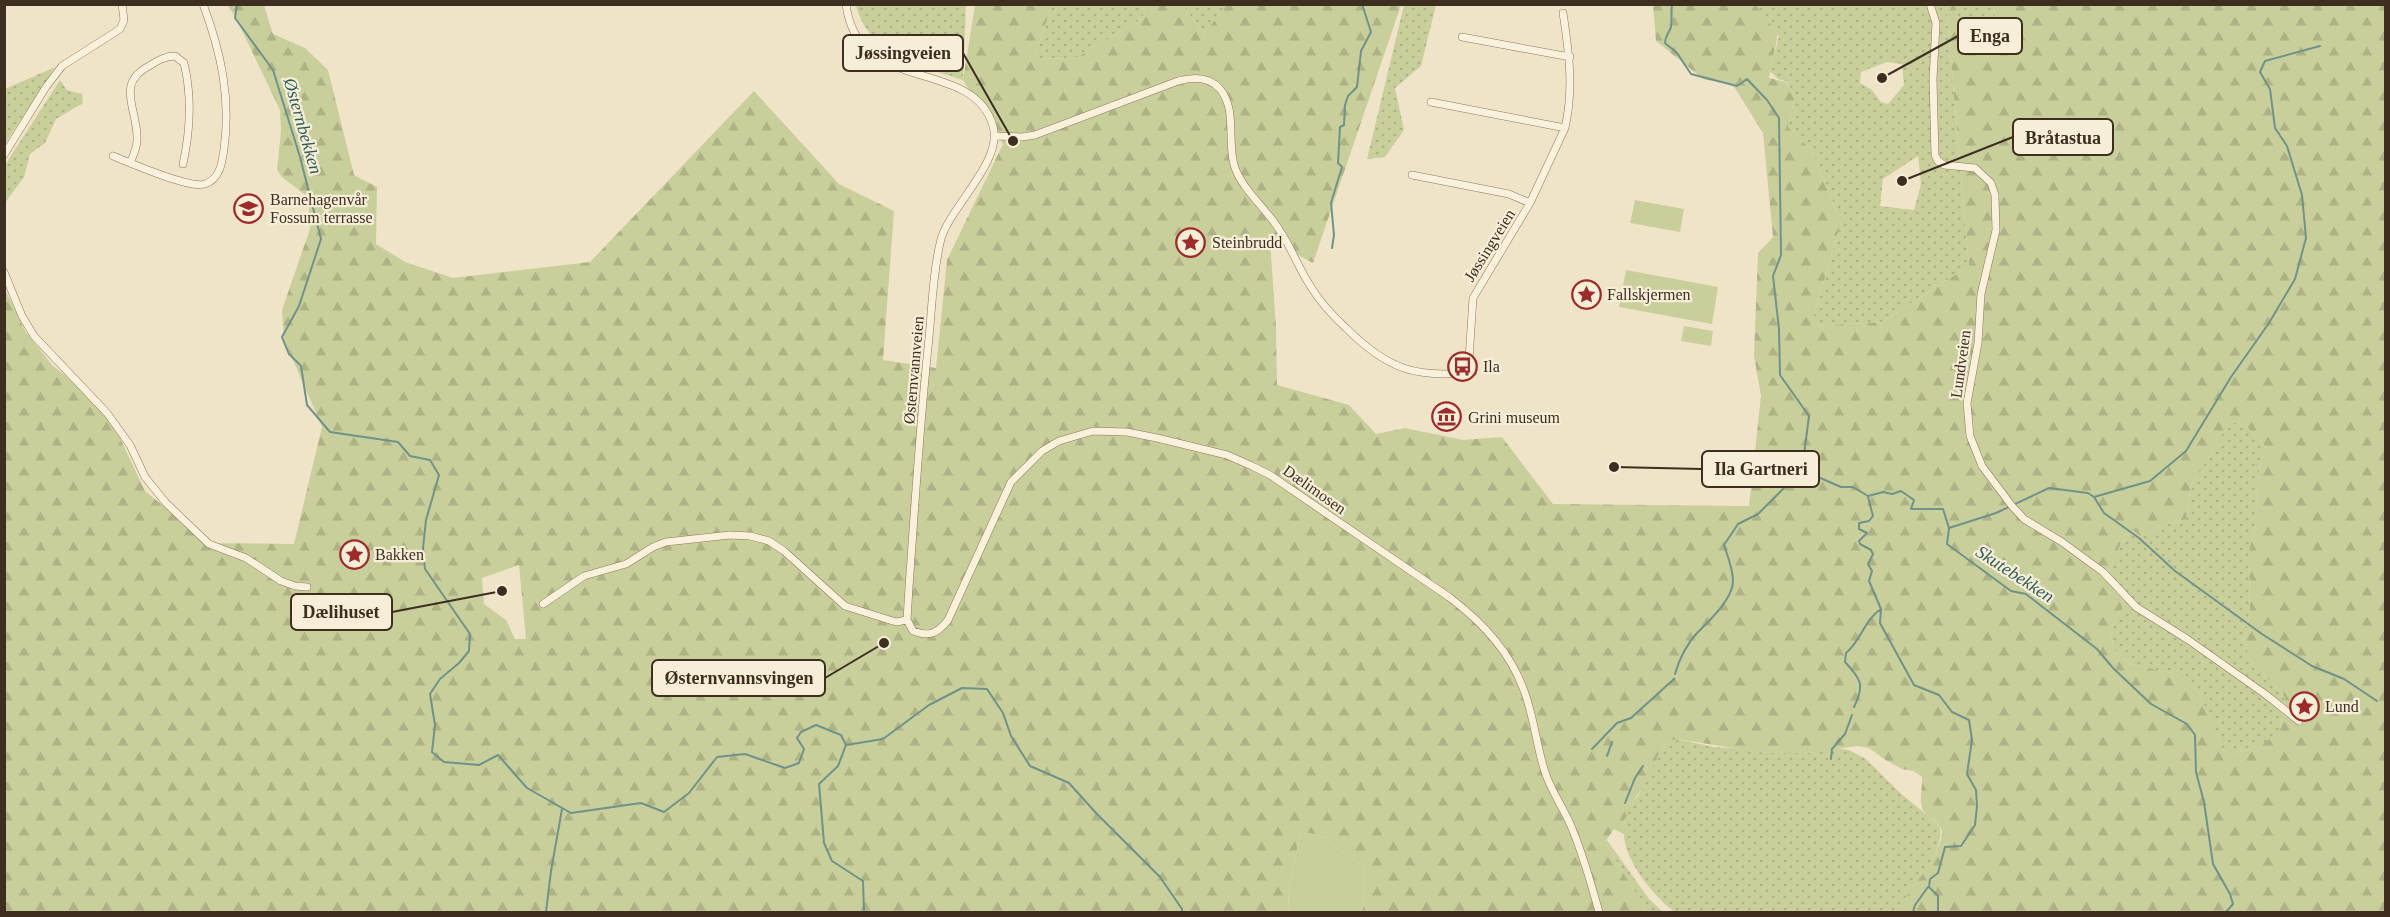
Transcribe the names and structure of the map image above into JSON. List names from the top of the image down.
{
  "streets": {
    "street": [
      "Jøssingveien",
      "Lundveien",
      "Østernvannveien",
      "Dælimosen"
    ]
  },
  "crossings": [
    ["Jøssingveien", "Østernvannveien"],
    ["Østernvannveien", "Dælimosen"]
  ],
  "water": ["Østernbekken", "Skutebekken"],
  "places": {
    "other": [
      "Enga",
      "Jøssingveien",
      "Bråtastua",
      "Ila Gartneri",
      "Dælihuset",
      "Østernvannsvingen"
    ],
    "school or university": ["Barnehagenvår Fossum terrasse"],
    "place": [
      "Steinbrudd",
      "Fallskjermen",
      "Bakken",
      "Lund"
    ],
    "bus stop": ["Ila"],
    "museum": ["Grini museum"]
  }
}
